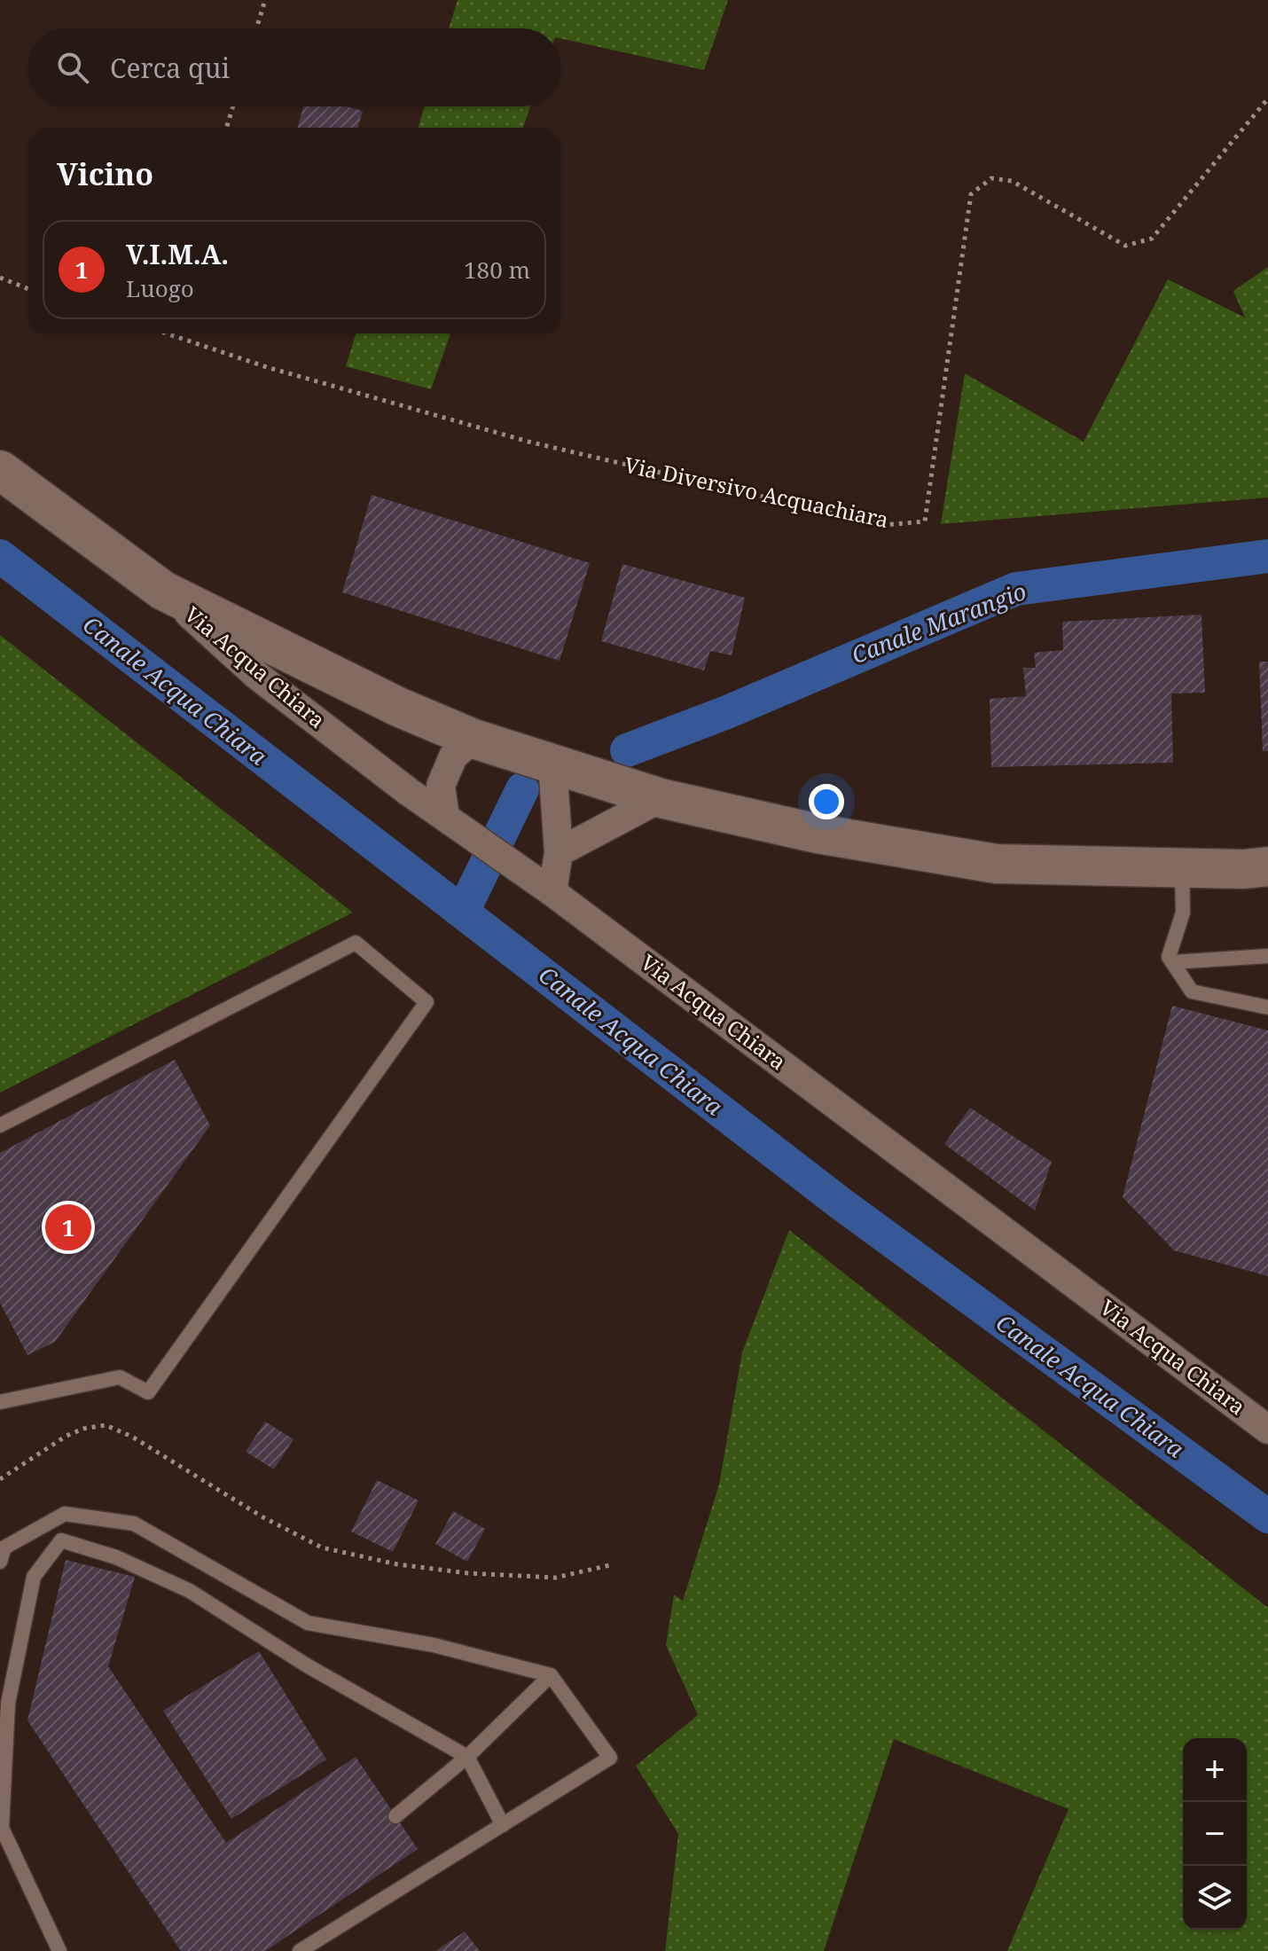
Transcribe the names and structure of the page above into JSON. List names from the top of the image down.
{
  "streets": {
    "street": ["Via Acqua Chiara"],
    "path": ["Via Diversivo Acquachiara"]
  },
  "water": ["Canale Marangio", "Canale Acqua Chiara"],
  "page": {
    "search": "Cerca qui",
    "heading": "Vicino",
    "list": [
      {
        "mark": "1",
        "name": "V.I.M.A.",
        "note": "Luogo",
        "value": "180 m"
      }
    ],
    "pins": "1",
    "map_buttons": ["+", "−"]
  }
}
